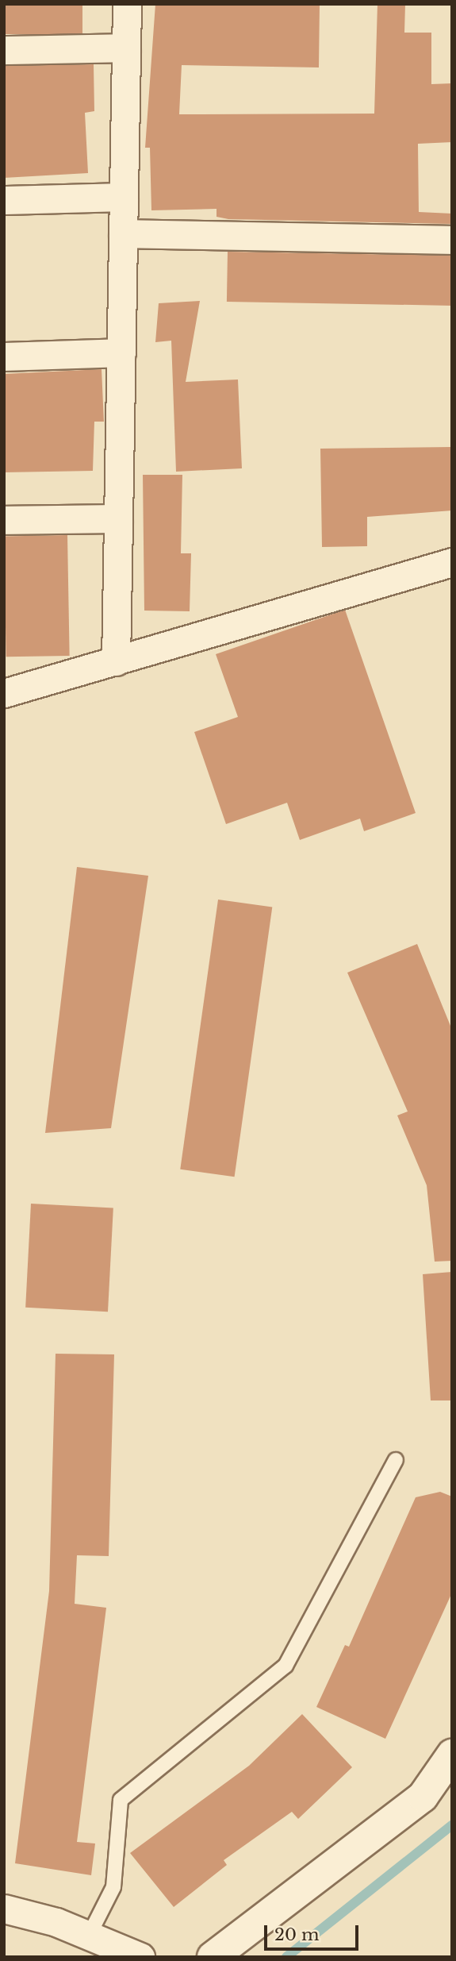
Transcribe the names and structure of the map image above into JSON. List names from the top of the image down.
{
  "scale_bar": "20 m"
}
